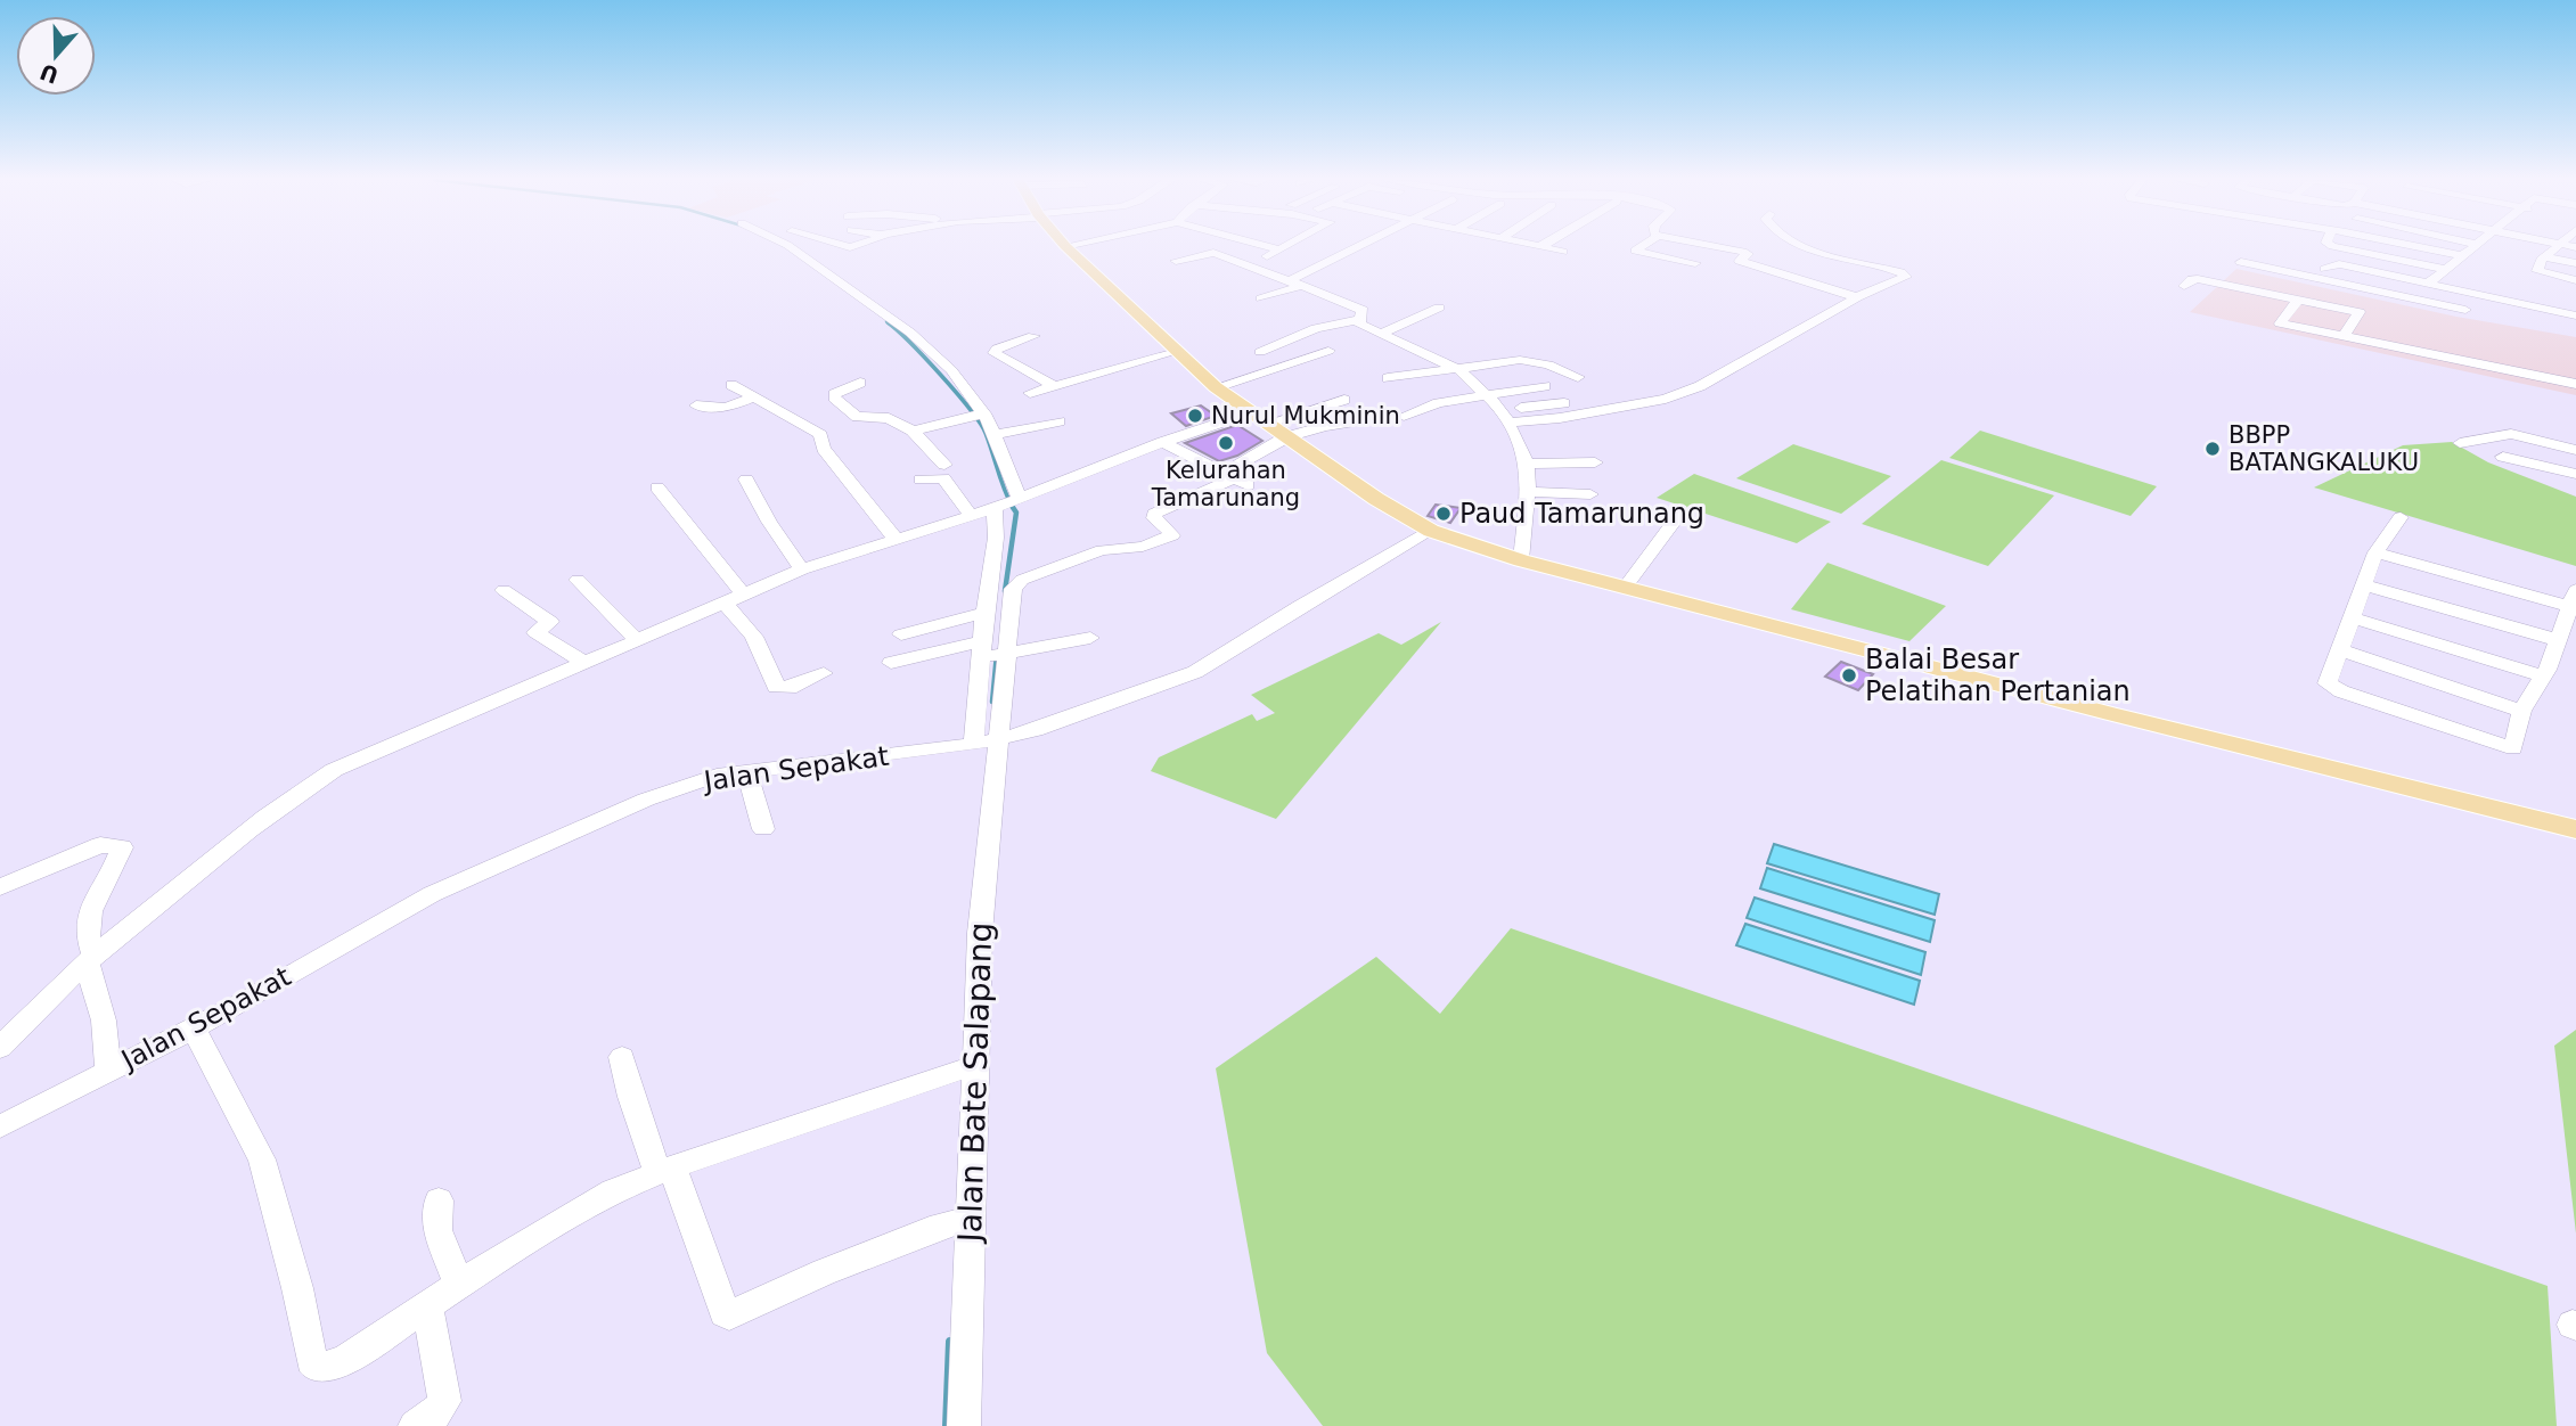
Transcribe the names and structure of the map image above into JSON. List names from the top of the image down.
{
  "streets": {
    "street": ["Jalan Sepakat", "Jalan Bate Salapang"]
  },
  "crossings": [
    ["Jalan Sepakat", "Jalan Bate Salapang"]
  ],
  "places": [
    "Nurul Mukminin",
    "Kelurahan Tamarunang",
    "BBPP BATANGKALUKU",
    "Paud Tamarunang",
    "Balai Besar Pelatihan Pertanian"
  ],
  "north": "bottom"
}
